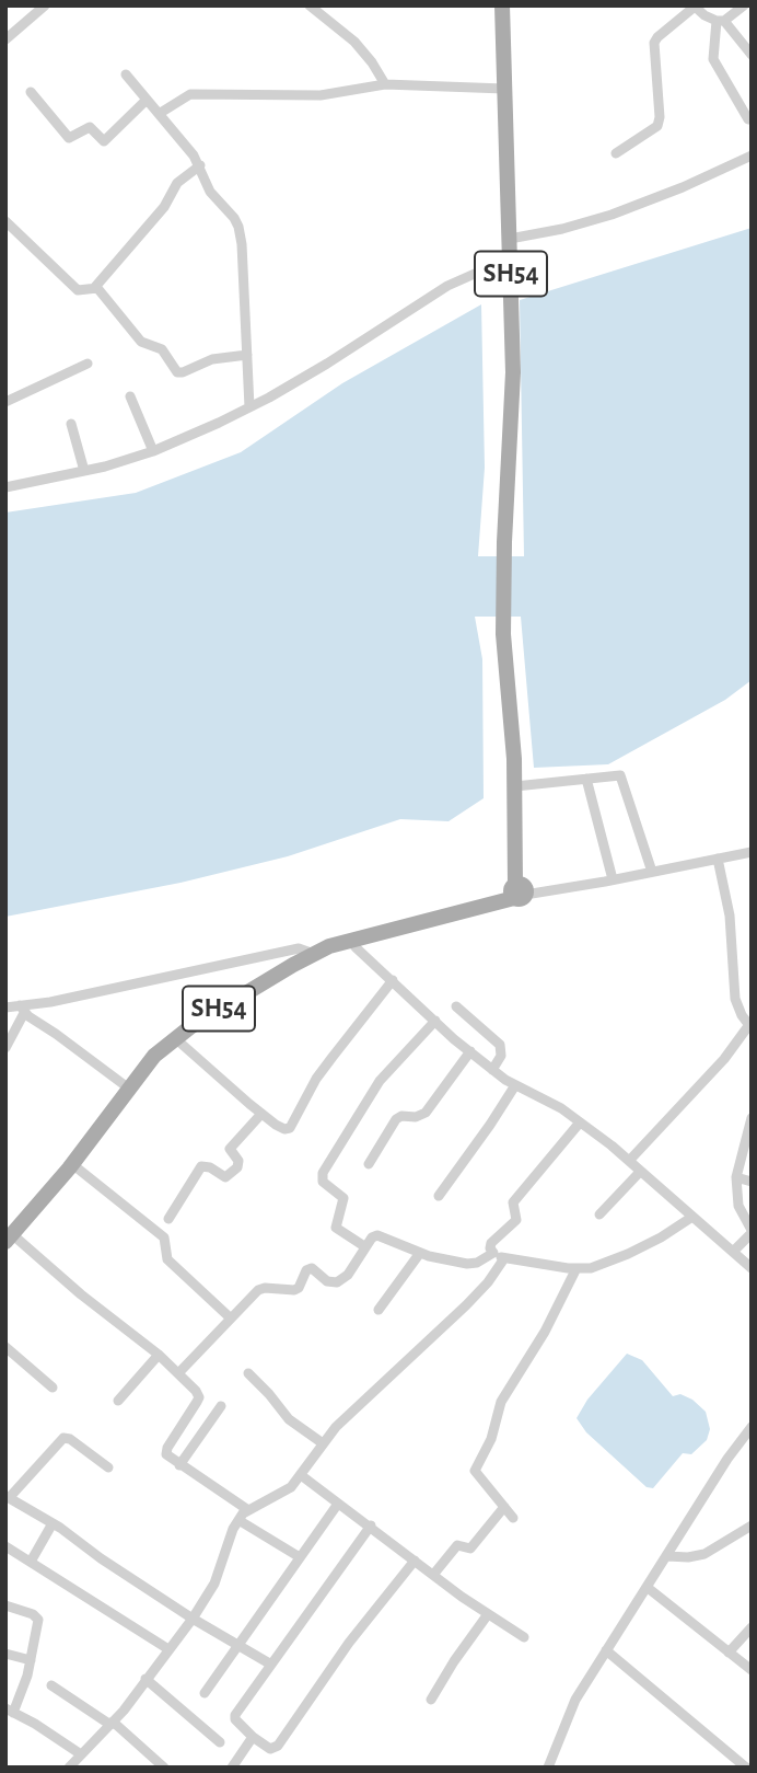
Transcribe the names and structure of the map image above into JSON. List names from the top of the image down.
{
  "streets": {
    "main road": ["SH54"]
  }
}
